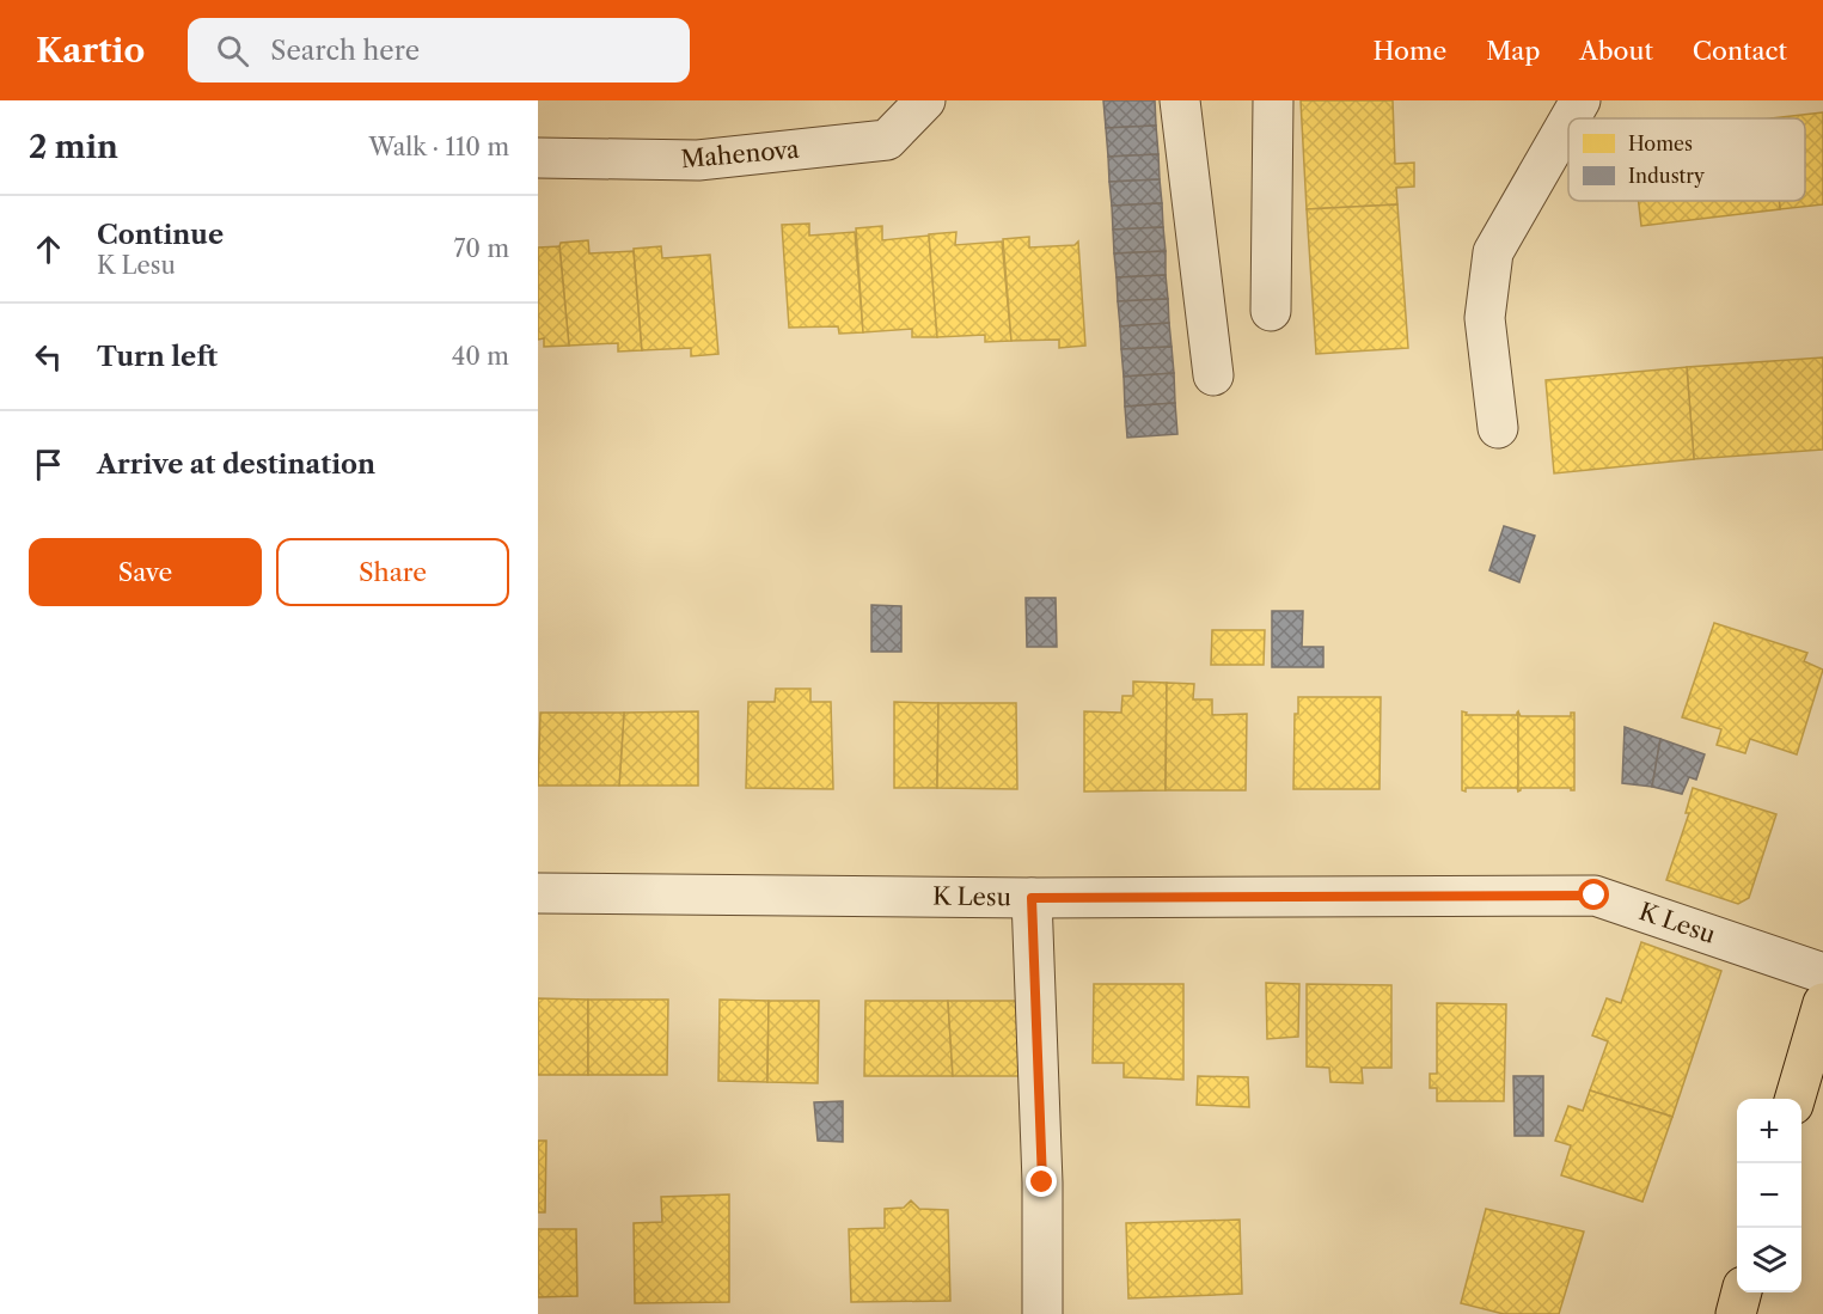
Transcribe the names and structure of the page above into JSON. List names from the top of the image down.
{
  "streets": {
    "street": ["Mahenova", "K Lesu"]
  },
  "legend": ["Homes", "Industry"],
  "page": {
    "header": "Kartio",
    "search": "Search here",
    "nav": [
      "Home",
      "Map",
      "About",
      "Contact"
    ],
    "heading": ["2 min", "Walk · 110 m"],
    "list": [
      ["Continue", "K Lesu", "70 m"],
      ["Turn left", "40 m"],
      "Arrive at destination"
    ],
    "buttons": ["Save", "Share"],
    "map_buttons": ["+", "−"]
  }
}
